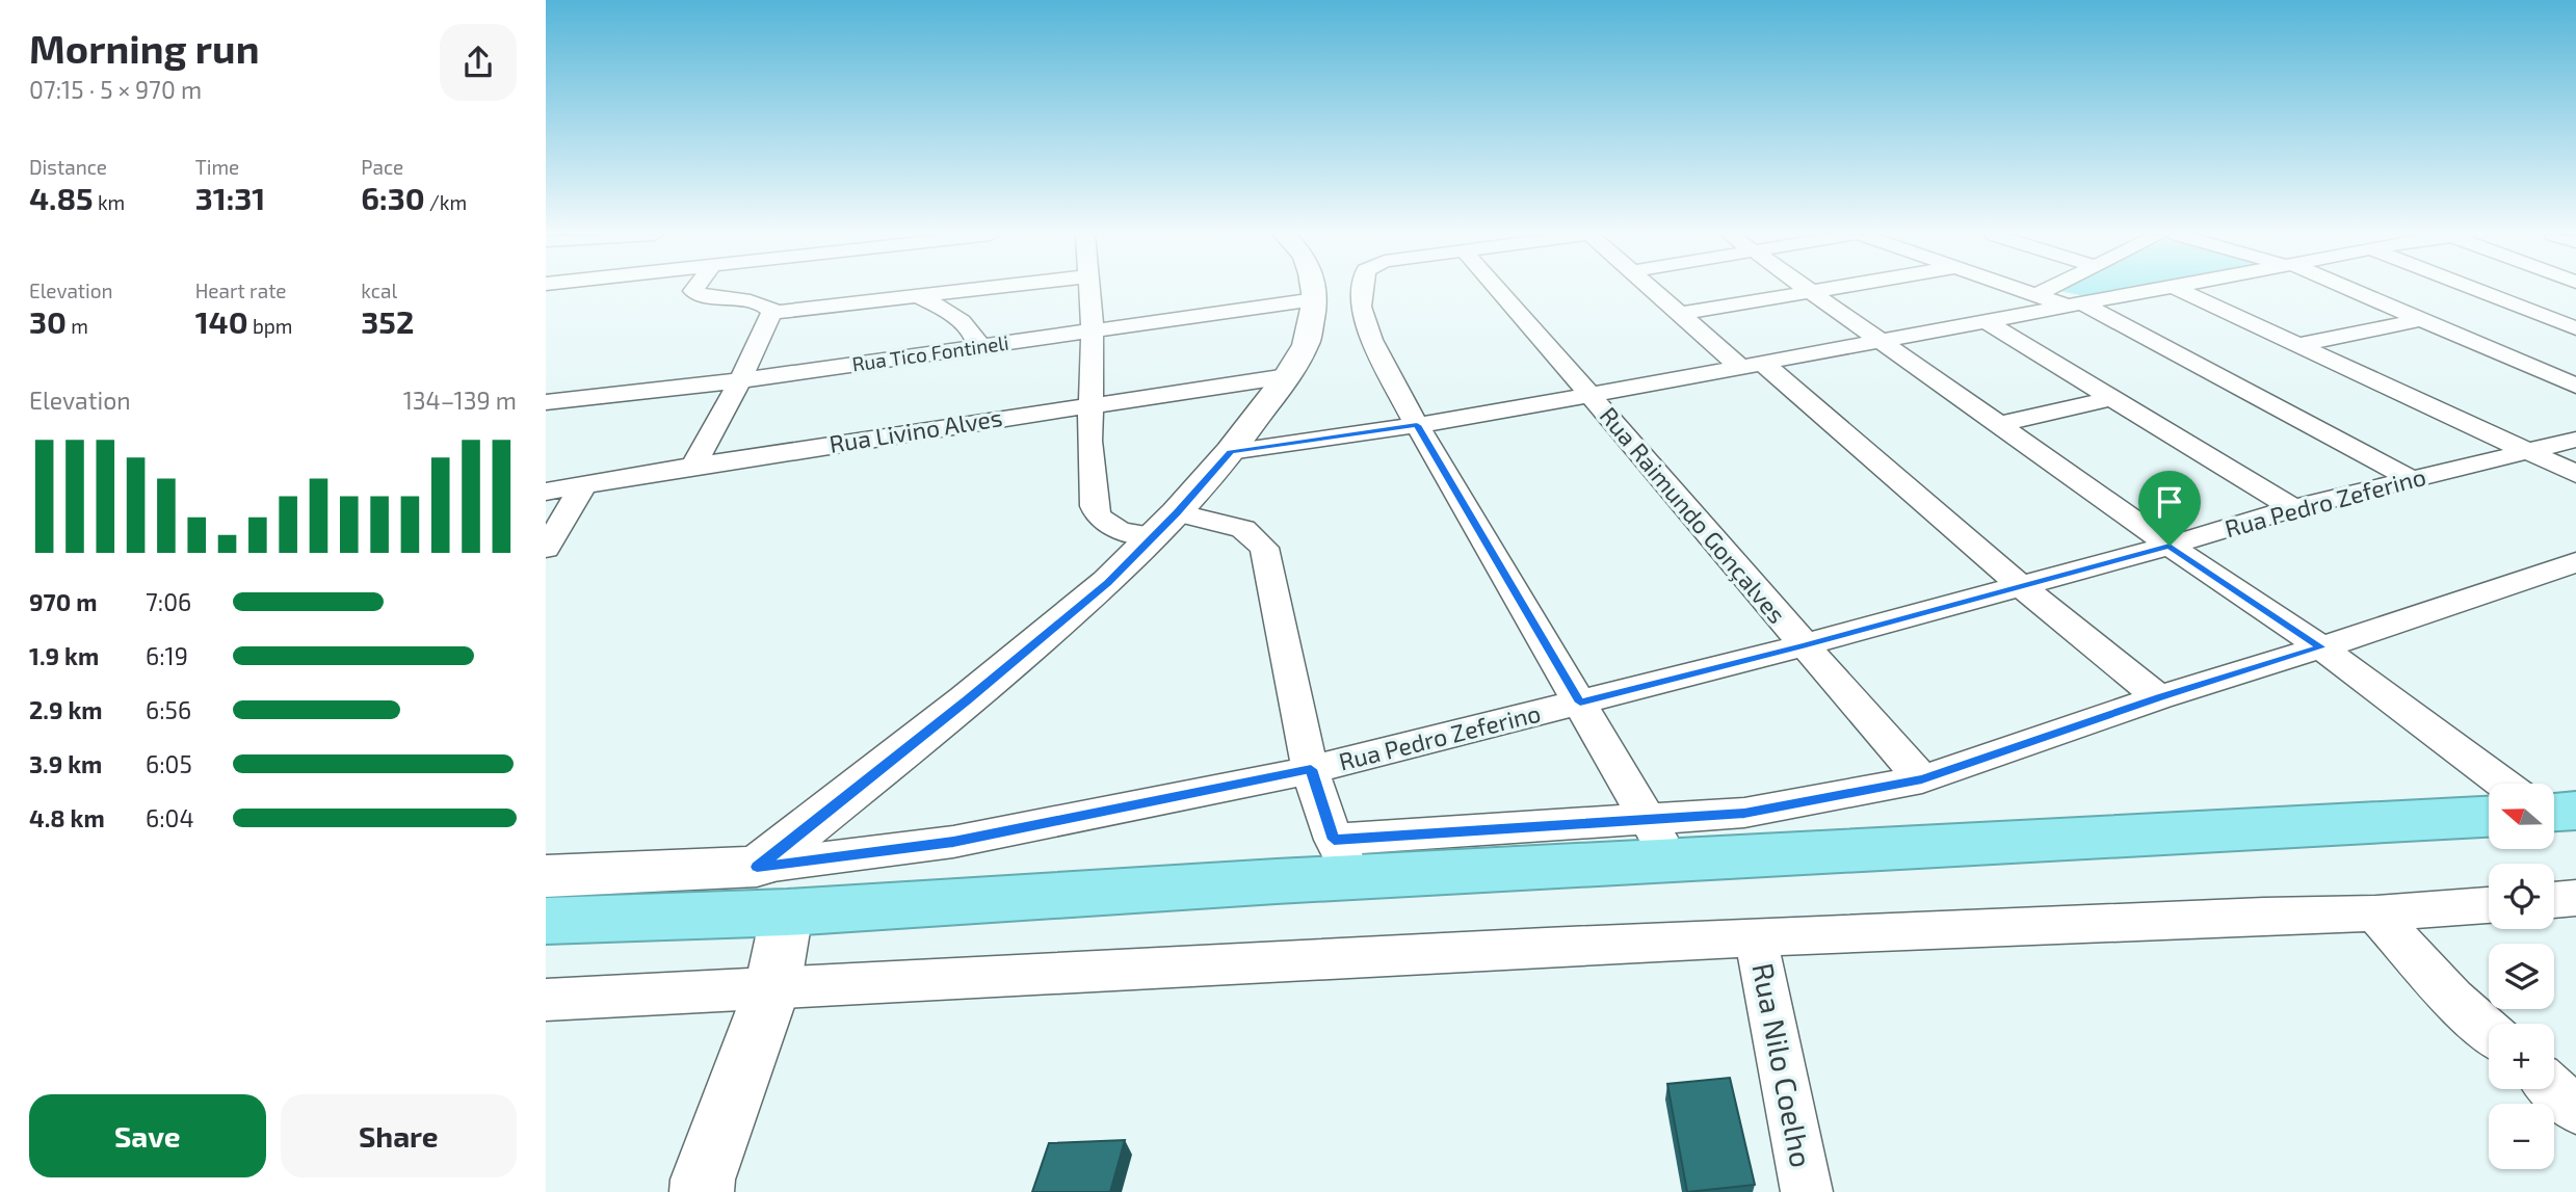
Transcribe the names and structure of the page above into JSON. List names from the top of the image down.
{
  "streets": {
    "street": [
      "Rua Tico Fontineli",
      "Rua Livino Alves",
      "Rua Pedro Zeferino",
      "Rua Raimundo Gonçalves",
      "Rua Nilo Coelho"
    ]
  },
  "crossings": [
    ["Rua Pedro Zeferino", "Rua Raimundo Gonçalves"]
  ],
  "north": "left",
  "page": {
    "heading": ["Morning run", "07:15 · 5 × 970 m"],
    "stats": [
      ["Distance", "4.85 km"],
      ["Time", "31:31"],
      ["Pace", "6:30 /km"],
      ["Elevation", "30 m"],
      ["Heart rate", "140 bpm"],
      ["kcal", "352"]
    ],
    "chart": ["Elevation", "134–139 m"],
    "list": [
      {
        "name": "970 m",
        "note": "7:06"
      },
      {
        "name": "1.9 km",
        "note": "6:19"
      },
      {
        "name": "2.9 km",
        "note": "6:56"
      },
      {
        "name": "3.9 km",
        "note": "6:05"
      },
      {
        "name": "4.8 km",
        "note": "6:04"
      }
    ],
    "map_buttons": ["+", "−"],
    "buttons": ["Save", "Share"]
  }
}
